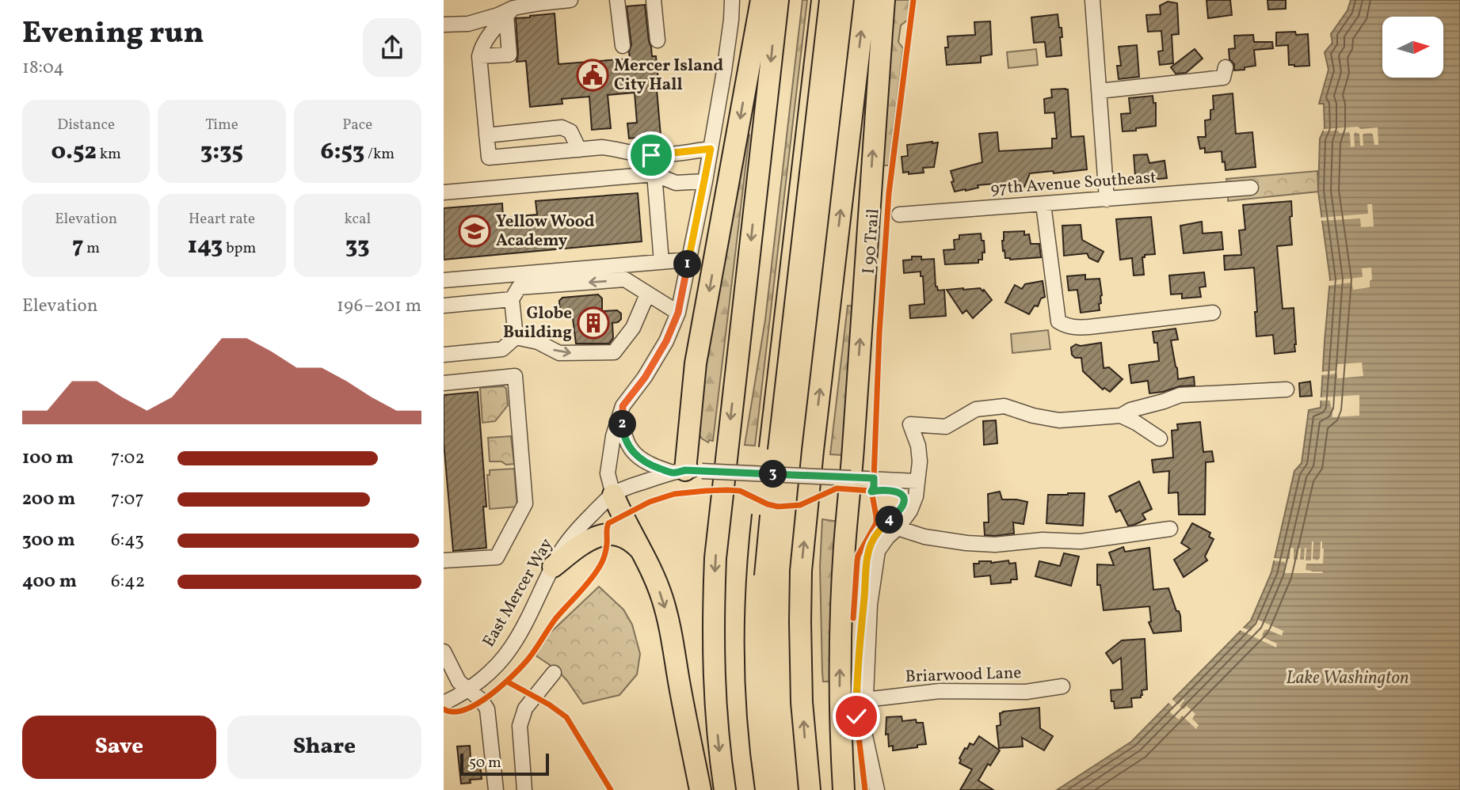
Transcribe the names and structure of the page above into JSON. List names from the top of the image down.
{
  "streets": {
    "street": ["97th Avenue Southeast", "East Mercer Way", "Briarwood Lane"],
    "cycle path": ["I 90 Trail"]
  },
  "water": ["Lake Washington"],
  "places": {
    "public building": ["Mercer Island City Hall"],
    "school or university": ["Yellow Wood Academy"],
    "building": ["Globe Building"]
  },
  "scale_bar": "50 m",
  "north": "right",
  "page": {
    "heading": ["Evening run", "18:04"],
    "stats": [
      ["Distance", "0.52 km"],
      ["Time", "3:35"],
      ["Pace", "6:53 /km"],
      ["Elevation", "7 m"],
      ["Heart rate", "143 bpm"],
      ["kcal", "33"]
    ],
    "pins": [
      "1",
      "2",
      "3",
      "4"
    ],
    "chart": ["Elevation", "196–201 m"],
    "list": [
      {
        "name": "100 m",
        "note": "7:02"
      },
      {
        "name": "200 m",
        "note": "7:07"
      },
      {
        "name": "300 m",
        "note": "6:43"
      },
      {
        "name": "400 m",
        "note": "6:42"
      }
    ],
    "buttons": ["Save", "Share"],
    "scale": "50 m"
  }
}
